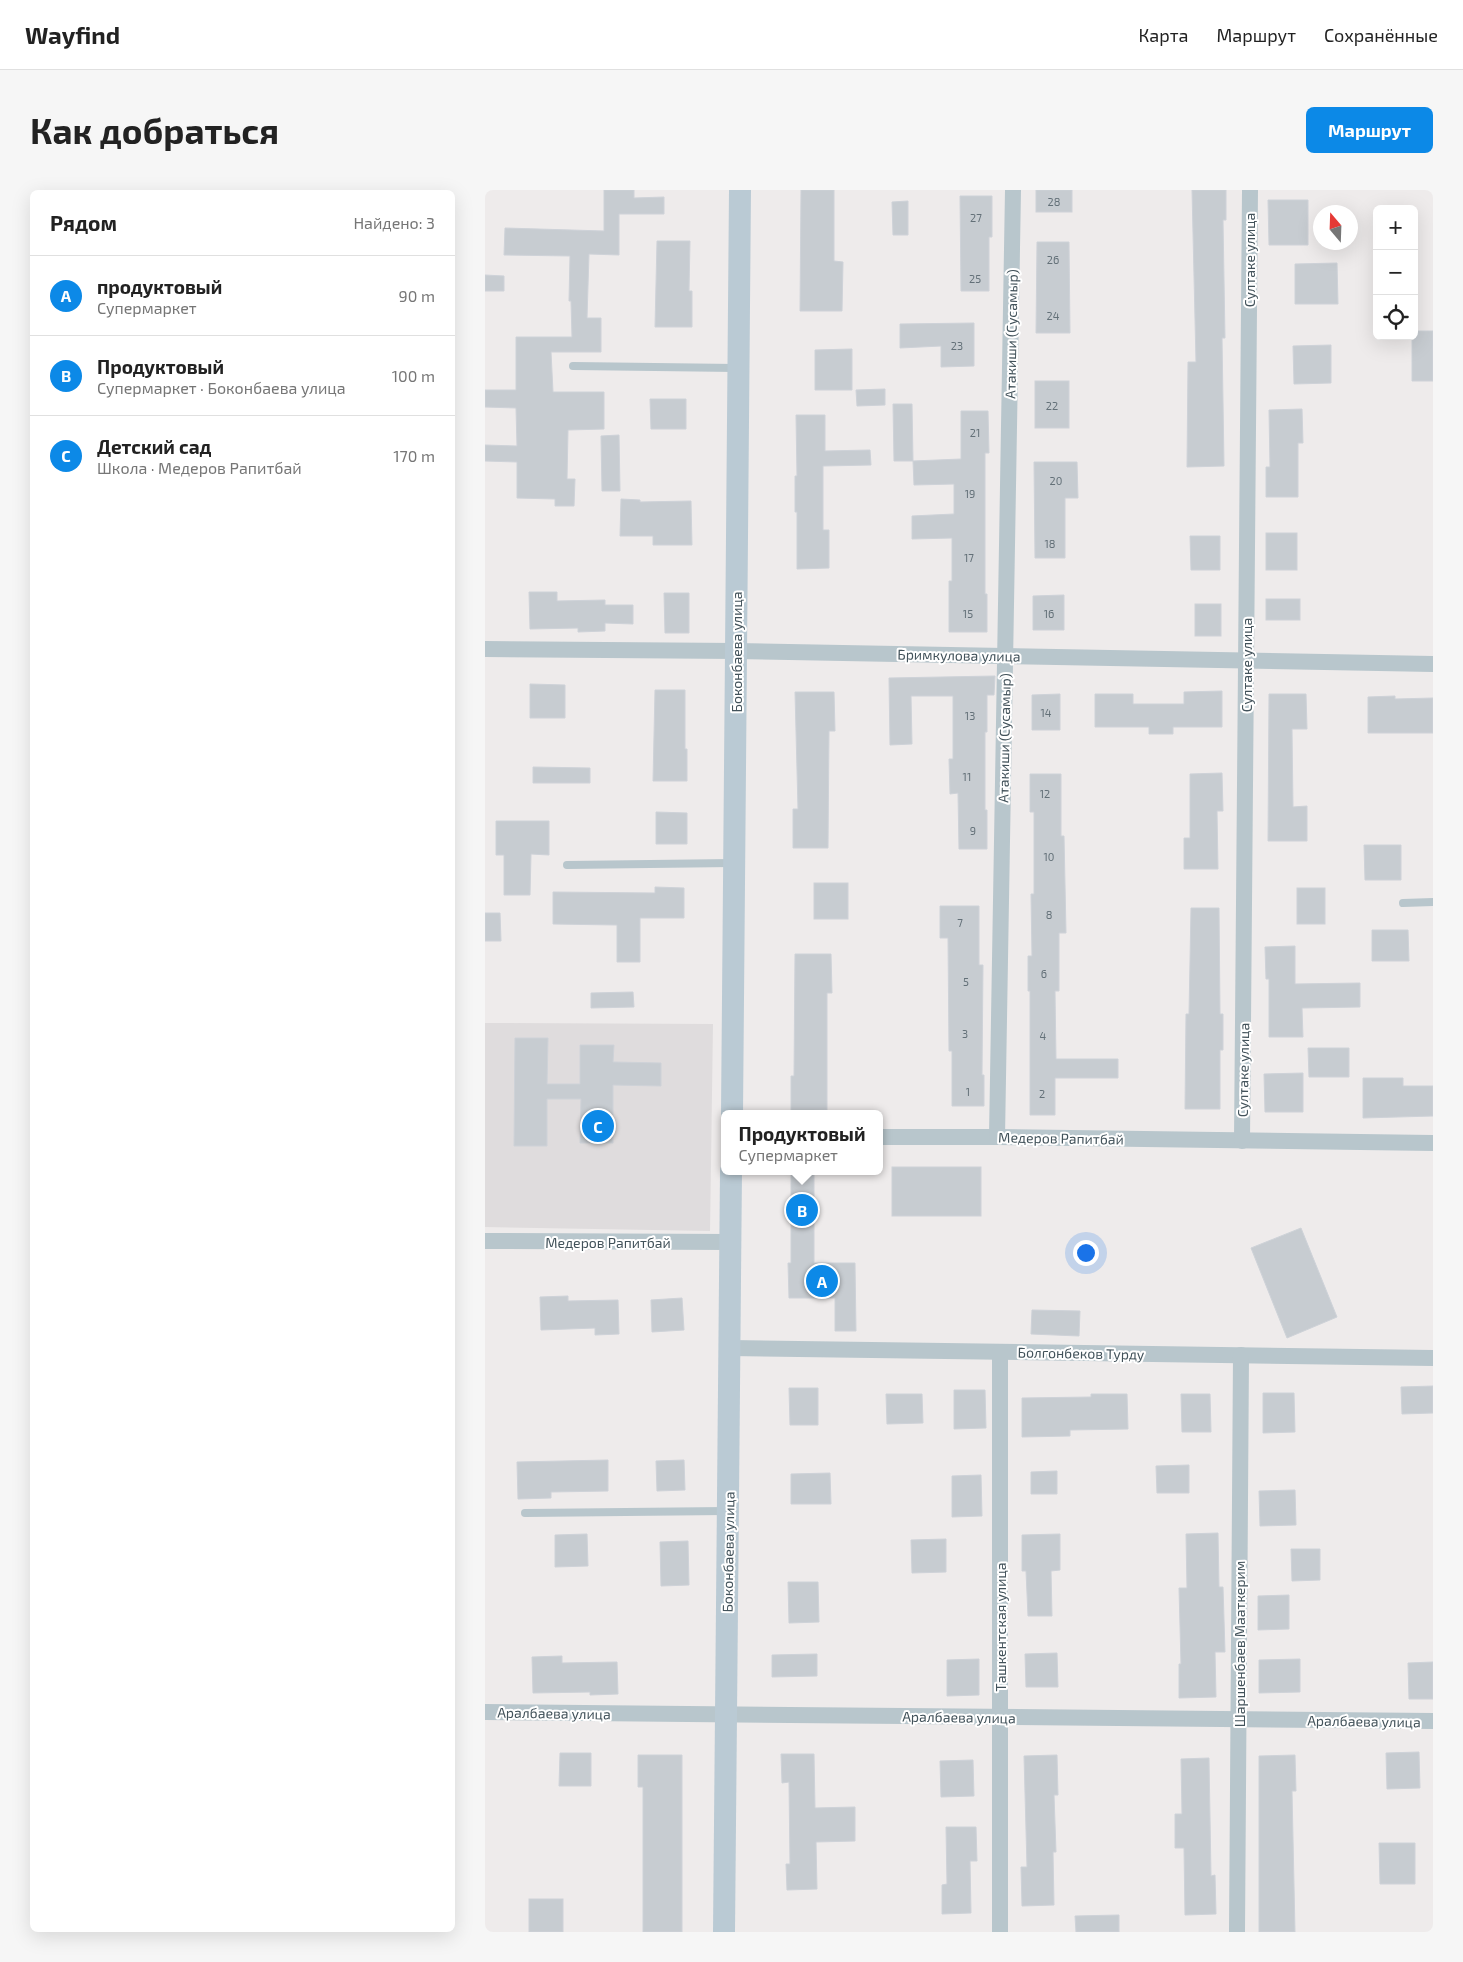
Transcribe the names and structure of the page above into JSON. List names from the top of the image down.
{
  "streets": {
    "street": [
      "Султаке улица",
      "Атакиши (Сусамыр)",
      "Боконбаева улица",
      "Бримкулова улица",
      "Медеров Рапитбай",
      "Болгонбеков Турду",
      "Ташкентская улица",
      "Шаршенбаев Мааткерим",
      "Аралбаева улица"
    ]
  },
  "crossings": [
    ["Султаке улица", "Бримкулова улица"],
    ["Султаке улица", "Медеров Рапитбай"],
    ["Атакиши (Сусамыр)", "Бримкулова улица"],
    ["Атакиши (Сусамыр)", "Медеров Рапитбай"],
    ["Боконбаева улица", "Бримкулова улица"],
    ["Боконбаева улица", "Медеров Рапитбай"],
    ["Боконбаева улица", "Болгонбеков Турду"],
    ["Боконбаева улица", "Аралбаева улица"],
    ["Болгонбеков Турду", "Ташкентская улица"],
    ["Болгонбеков Турду", "Шаршенбаев Мааткерим"],
    ["Ташкентская улица", "Аралбаева улица"],
    ["Шаршенбаев Мааткерим", "Аралбаева улица"]
  ],
  "house_numbers": [
    "28",
    "27",
    "26",
    "25",
    "24",
    "23",
    "22",
    "21",
    "20",
    "19",
    "18",
    "17",
    "15",
    "16",
    "14",
    "13",
    "11",
    "12",
    "9",
    "10",
    "8",
    "7",
    "6",
    "5",
    "3",
    "4",
    "1",
    "2"
  ],
  "north": "top",
  "page": {
    "header": "Wayfind",
    "nav": ["Карта", "Маршрут", "Сохранённые"],
    "buttons": "Маршрут",
    "title": "Как добраться",
    "heading": ["Рядом", "Найдено: 3"],
    "map_buttons": ["+", "−"],
    "list": [
      {
        "mark": "A",
        "name": "продуктовый",
        "note": "Супермаркет",
        "value": "90 m"
      },
      {
        "mark": "B",
        "name": "Продуктовый",
        "note": "Супермаркет · Боконбаева улица",
        "value": "100 m"
      },
      {
        "mark": "C",
        "name": "Детский сад",
        "note": "Школа · Медеров Рапитбай",
        "value": "170 m"
      }
    ],
    "pins": ["C", "B", "A"],
    "popup": ["Продуктовый", "Супермаркет"]
  }
}
